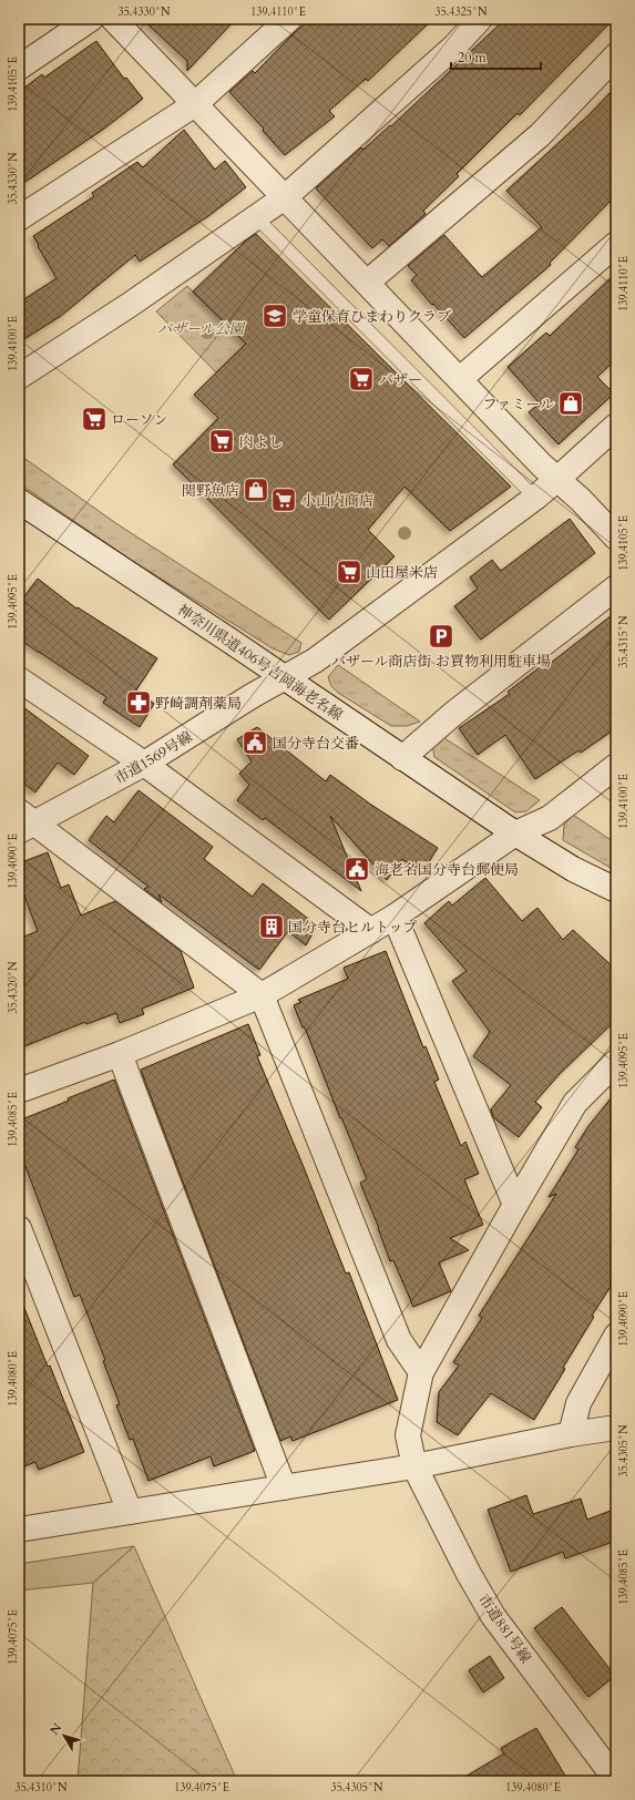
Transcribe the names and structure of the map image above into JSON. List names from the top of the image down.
{
  "streets": {
    "street": ["神奈川県道406号吉岡海老名線", "市道1569号線", "市道881号線"]
  },
  "crossings": [
    ["神奈川県道406号吉岡海老名線", "市道1569号線"]
  ],
  "parks": ["バザール公園"],
  "places": {
    "school or university": ["学童保育ひまわりクラブ"],
    "supermarket": [
      "バザー",
      "ローソン",
      "肉よし",
      "小山内商店",
      "山田屋米店"
    ],
    "shop": ["ファミール", "関野魚店"],
    "parking": ["バザール商店街 お買物利用駐車場"],
    "pharmacy": ["野崎調剤薬局"],
    "public building": ["国分寺台交番", "海老名国分寺台郵便局"],
    "building": ["国分寺台ヒルトップ"]
  },
  "scale_bar": "20 m",
  "north": "top left",
  "coordinates": [
    "35.4330°N",
    "139.4110°E",
    "35.4325°N",
    "139.4105°E",
    "139.4100°E",
    "139.4095°E",
    "35.4315°N",
    "139.4090°E",
    "35.4320°N",
    "139.4085°E",
    "139.4080°E",
    "35.4305°N",
    "139.4075°E",
    "35.4310°N"
  ]
}
